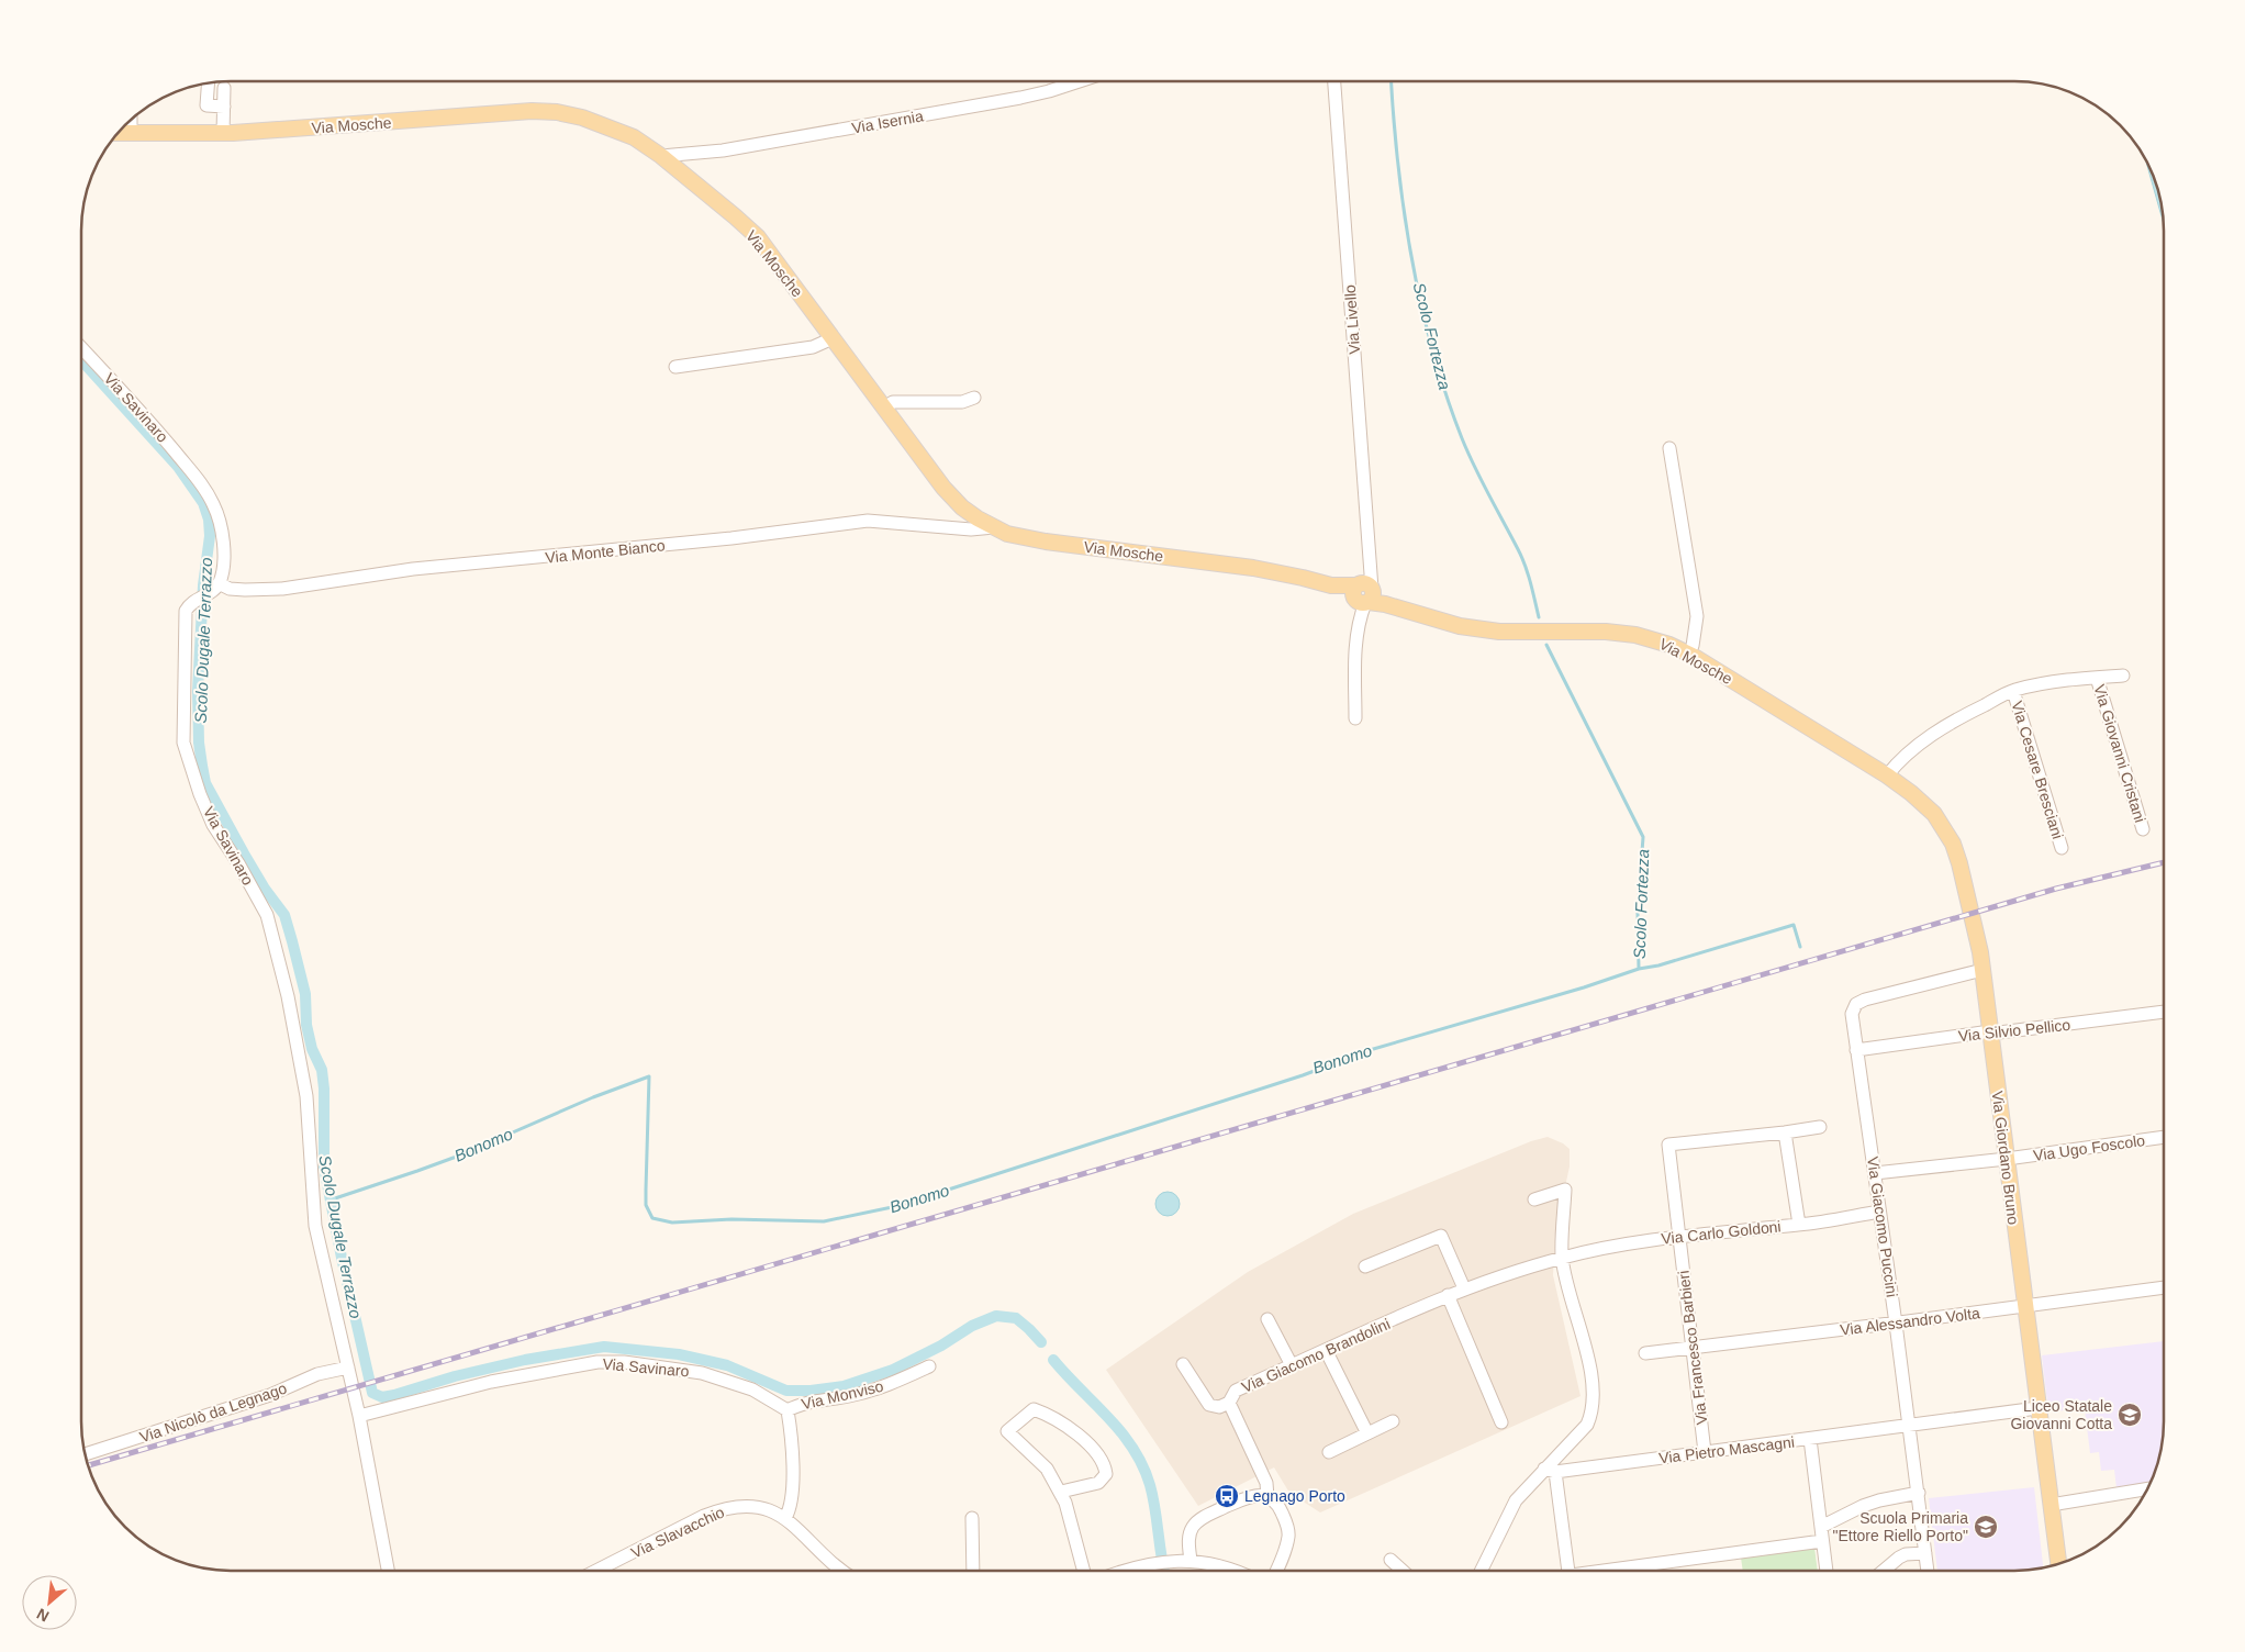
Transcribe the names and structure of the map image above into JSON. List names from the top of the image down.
{
  "streets": {
    "main road": ["Via Mosche", "Via Giordano Bruno"],
    "street": [
      "Via Isernia",
      "Via Livello",
      "Via Savinaro",
      "Via Monte Bianco",
      "Via Giovanni Cristani",
      "Via Cesare Bresciani",
      "Via Silvio Pellico",
      "Via Ugo Foscolo",
      "Via Giacomo Puccini",
      "Via Carlo Goldoni",
      "Via Alessandro Volta",
      "Via Francesco Barbieri",
      "Via Giacomo Brandolini",
      "Via Monviso",
      "Via Nicolò da Legnago",
      "Via Pietro Mascagni",
      "Via Slavacchio"
    ]
  },
  "crossings": [
    ["Via Isernia", "Via Mosche"],
    ["Via Mosche", "Via Livello"],
    ["Via Mosche", "Via Monte Bianco"],
    ["Via Mosche", "Via Giordano Bruno"],
    ["Via Savinaro", "Via Monte Bianco"],
    ["Via Savinaro", "Via Monviso"],
    ["Via Savinaro", "Via Nicolò da Legnago"],
    ["Via Silvio Pellico", "Via Giordano Bruno"],
    ["Via Silvio Pellico", "Via Giacomo Puccini"],
    ["Via Ugo Foscolo", "Via Giordano Bruno"],
    ["Via Ugo Foscolo", "Via Giacomo Puccini"],
    ["Via Giordano Bruno", "Via Giacomo Puccini"],
    ["Via Giordano Bruno", "Via Alessandro Volta"],
    ["Via Giordano Bruno", "Via Pietro Mascagni"],
    ["Via Giacomo Puccini", "Via Carlo Goldoni"],
    ["Via Giacomo Puccini", "Via Alessandro Volta"],
    ["Via Giacomo Puccini", "Via Pietro Mascagni"],
    ["Via Carlo Goldoni", "Via Francesco Barbieri"],
    ["Via Carlo Goldoni", "Via Giacomo Brandolini"],
    ["Via Alessandro Volta", "Via Francesco Barbieri"],
    ["Via Francesco Barbieri", "Via Pietro Mascagni"]
  ],
  "water": ["Scolo Fortezza", "Scolo Dugale Terrazzo", "Bonomo"],
  "places": {
    "school or university": ["Liceo Statale Giovanni Cotta", "Scuola Primaria \"Ettore Riello Porto\""],
    "bus stop": ["Legnago Porto"]
  },
  "north": "bottom left"
}
